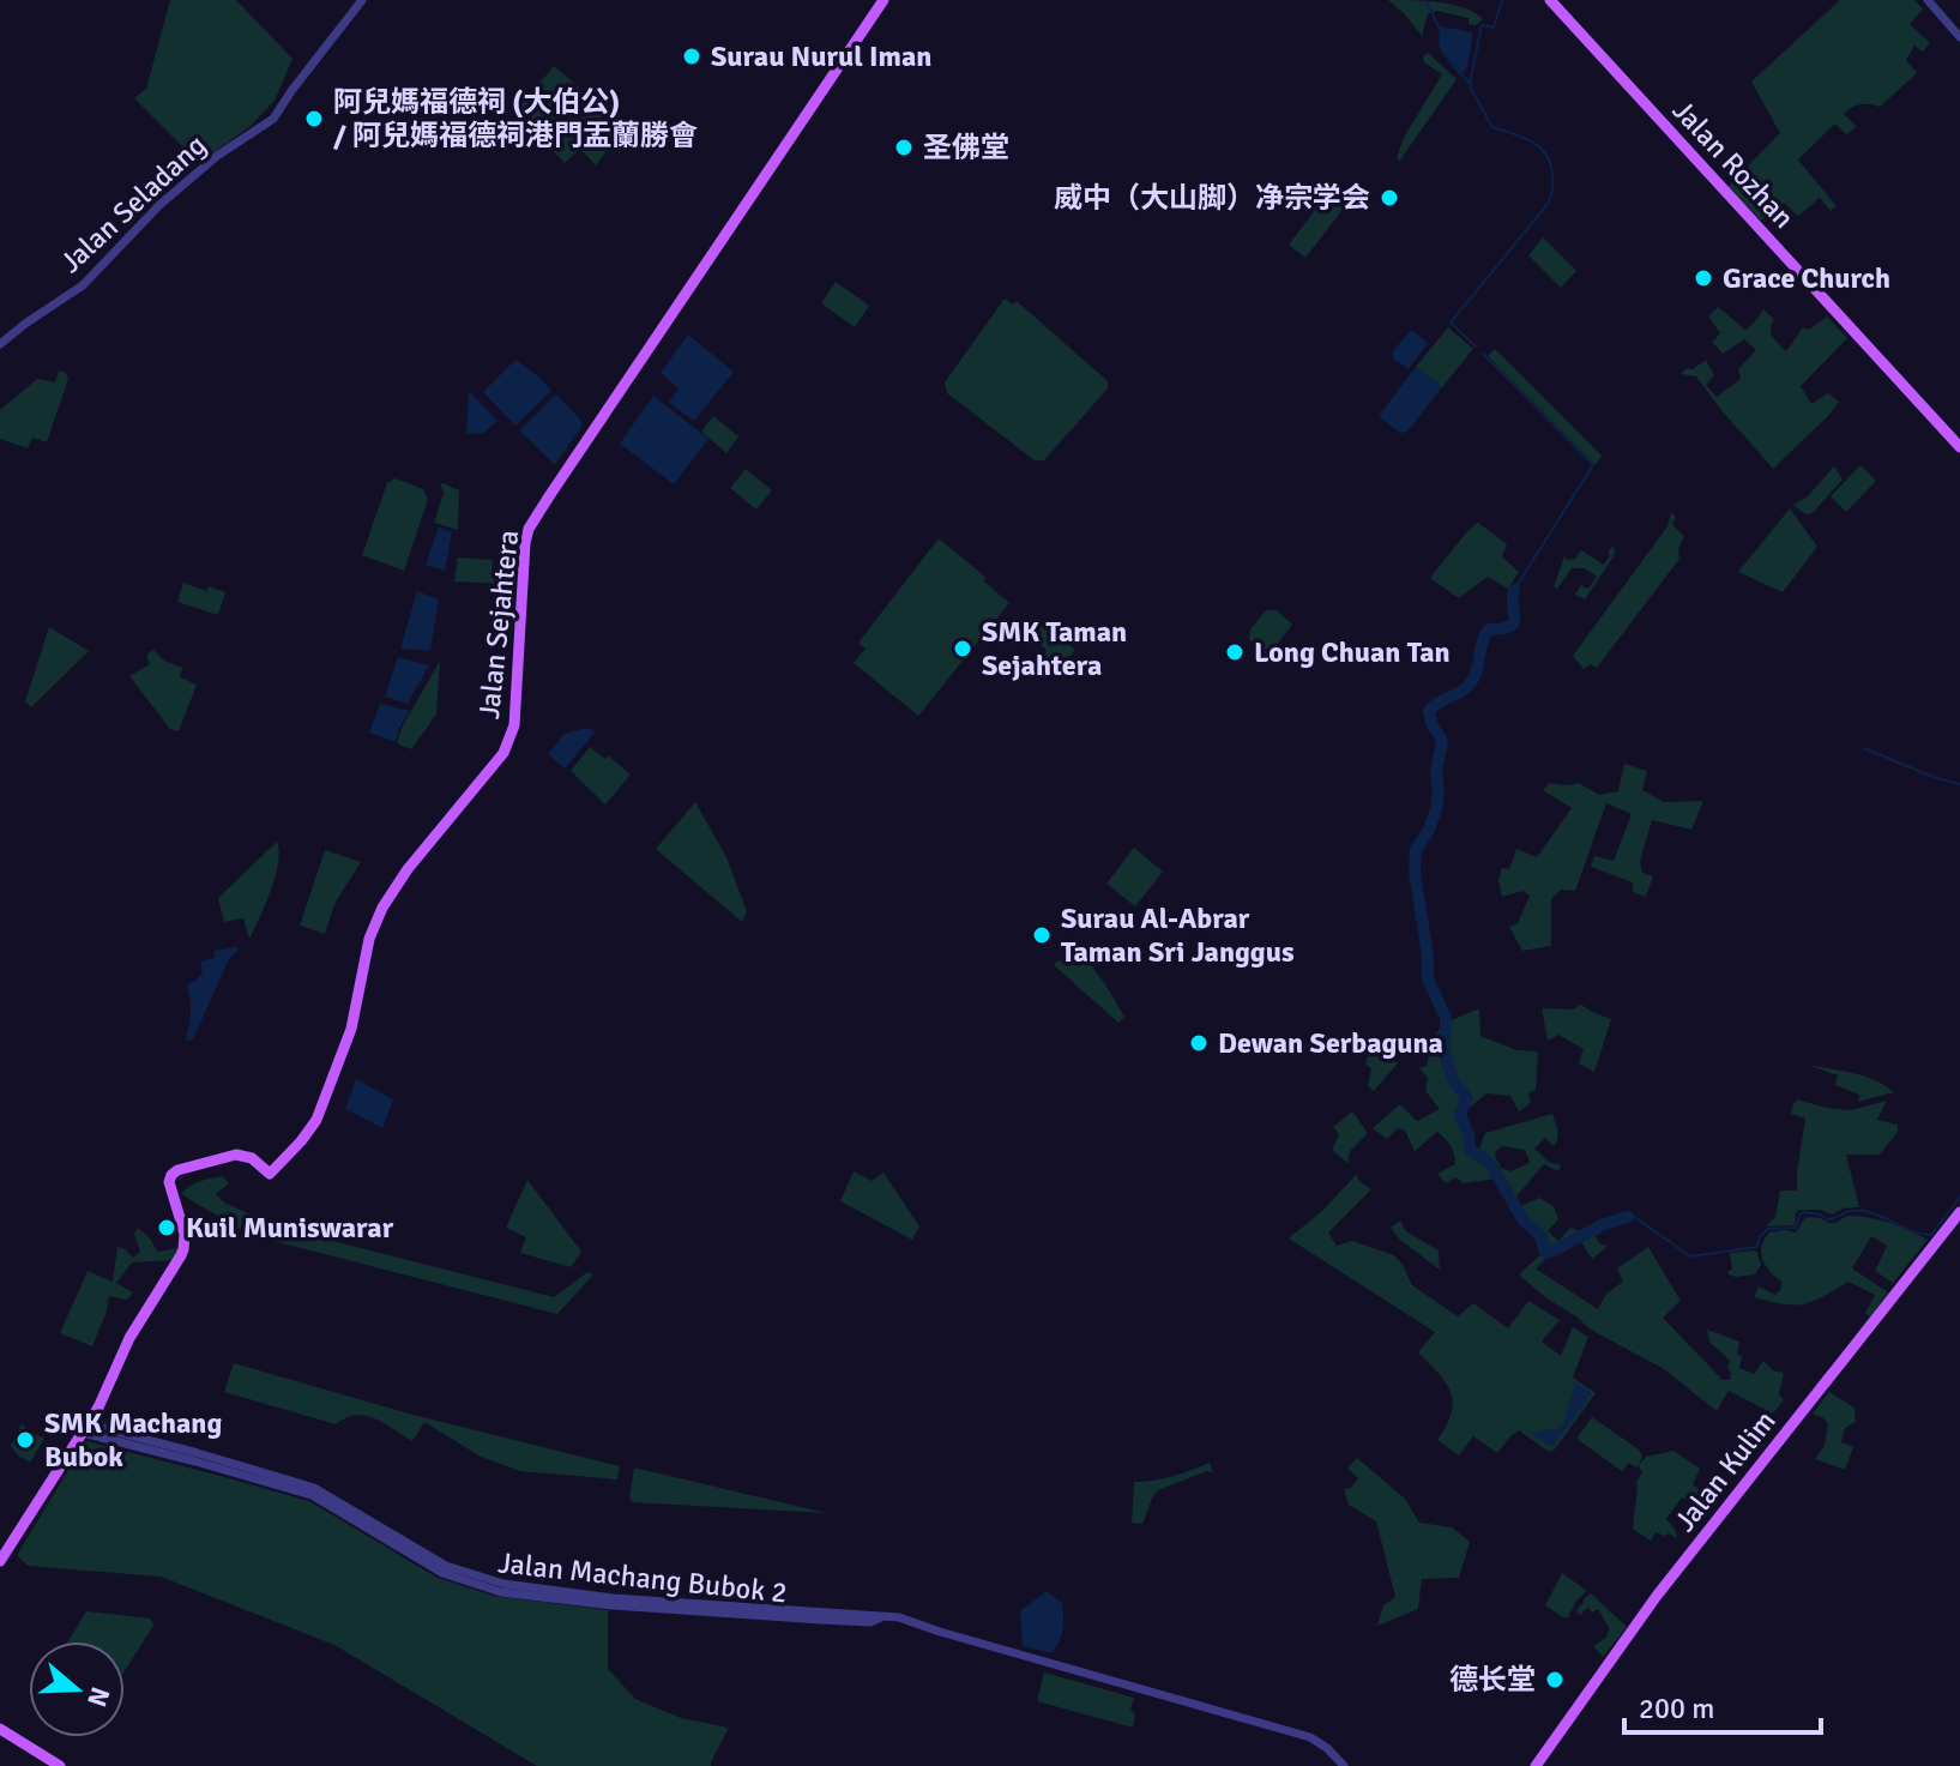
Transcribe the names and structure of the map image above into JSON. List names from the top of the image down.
{
  "streets": {
    "main road": ["Jalan Rozhan", "Jalan Sejahtera", "Jalan Kulim"],
    "street": ["Jalan Seladang", "Jalan Machang Bubok 2"]
  },
  "crossings": [
    ["Jalan Sejahtera", "Jalan Machang Bubok 2"]
  ],
  "places": [
    "Surau Nurul Iman",
    "阿兒媽福德祠 (大伯公) / 阿兒媽福德祠港門盂蘭勝會",
    "圣佛堂",
    "威中（大山脚）净宗学会",
    "Grace Church",
    "SMK Taman Sejahtera",
    "Long Chuan Tan",
    "Surau Al-Abrar Taman Sri Janggus",
    "Dewan Serbaguna",
    "Kuil Muniswarar",
    "SMK Machang Bubok",
    "德长堂"
  ],
  "scale_bar": "200 m",
  "north": "right"
}
